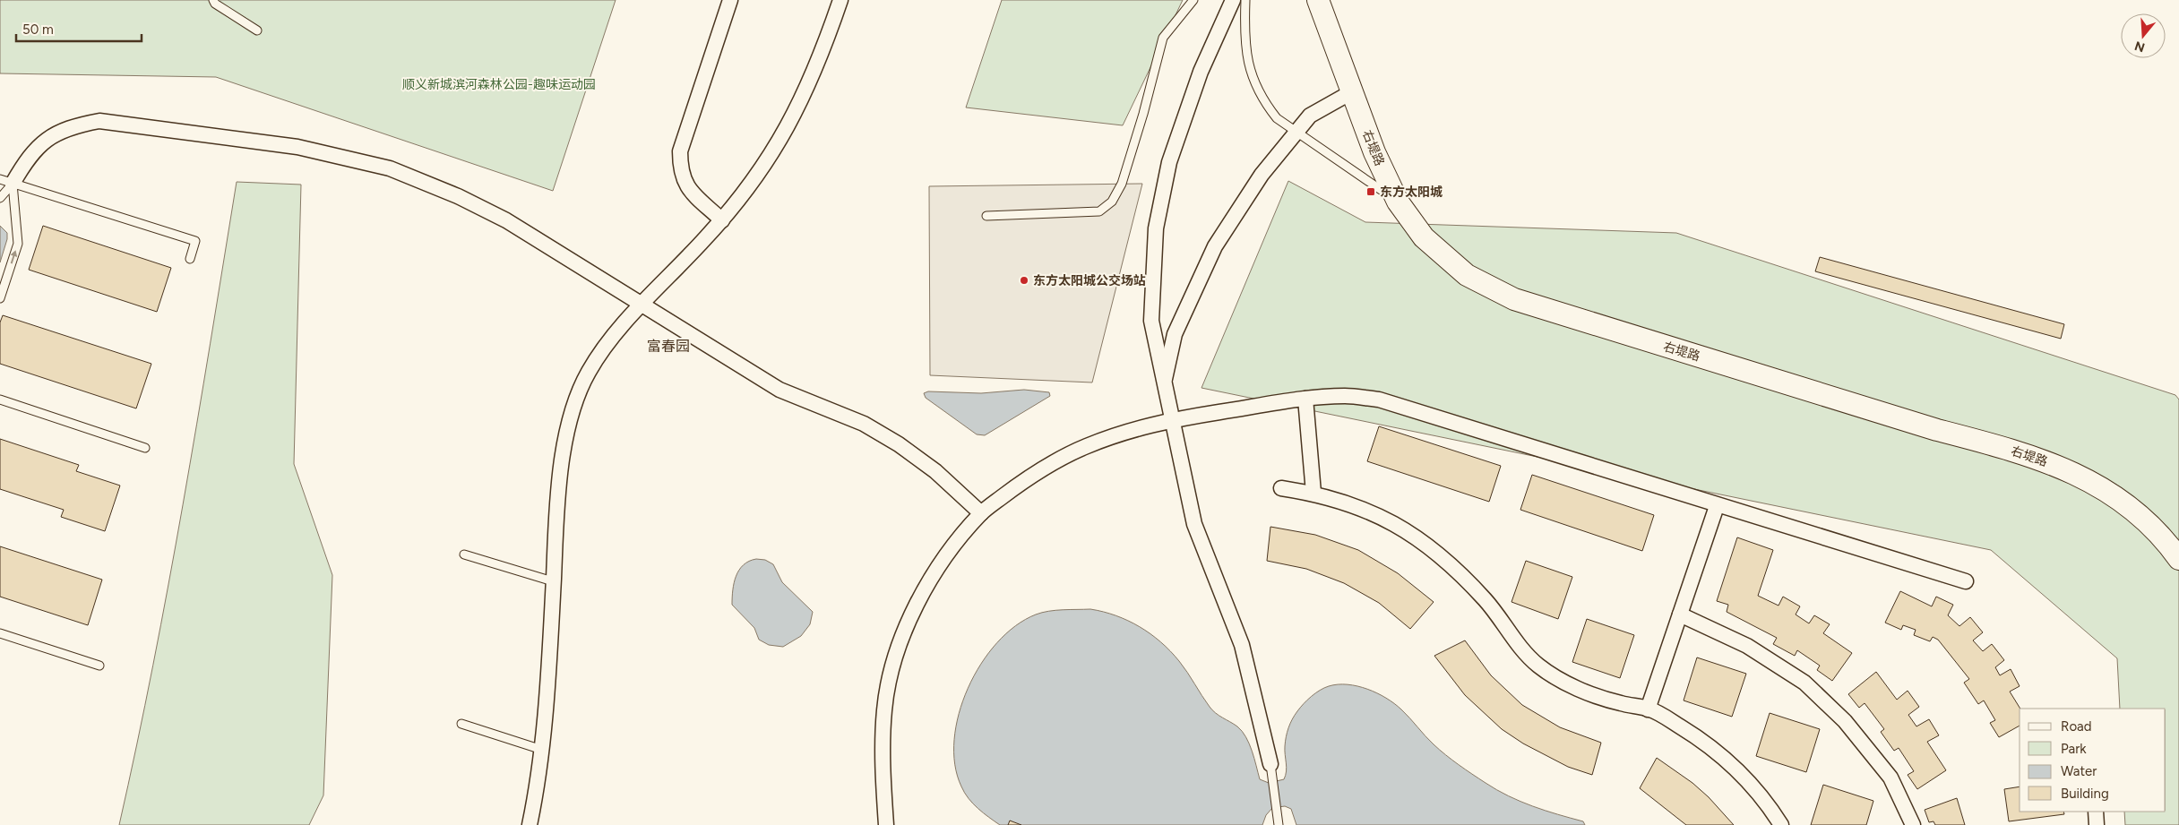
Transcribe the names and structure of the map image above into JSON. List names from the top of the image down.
{
  "streets": {
    "main road": ["右堤路"]
  },
  "districts": ["富春园"],
  "parks": ["顺义新城滨河森林公园-趣味运动园"],
  "places": {
    "transit": ["东方太阳城"],
    "other": ["东方太阳城公交场站"]
  },
  "legend": [
    "Road",
    "Park",
    "Water",
    "Building"
  ],
  "scale_bar": "50 m",
  "north": "bottom"
}
